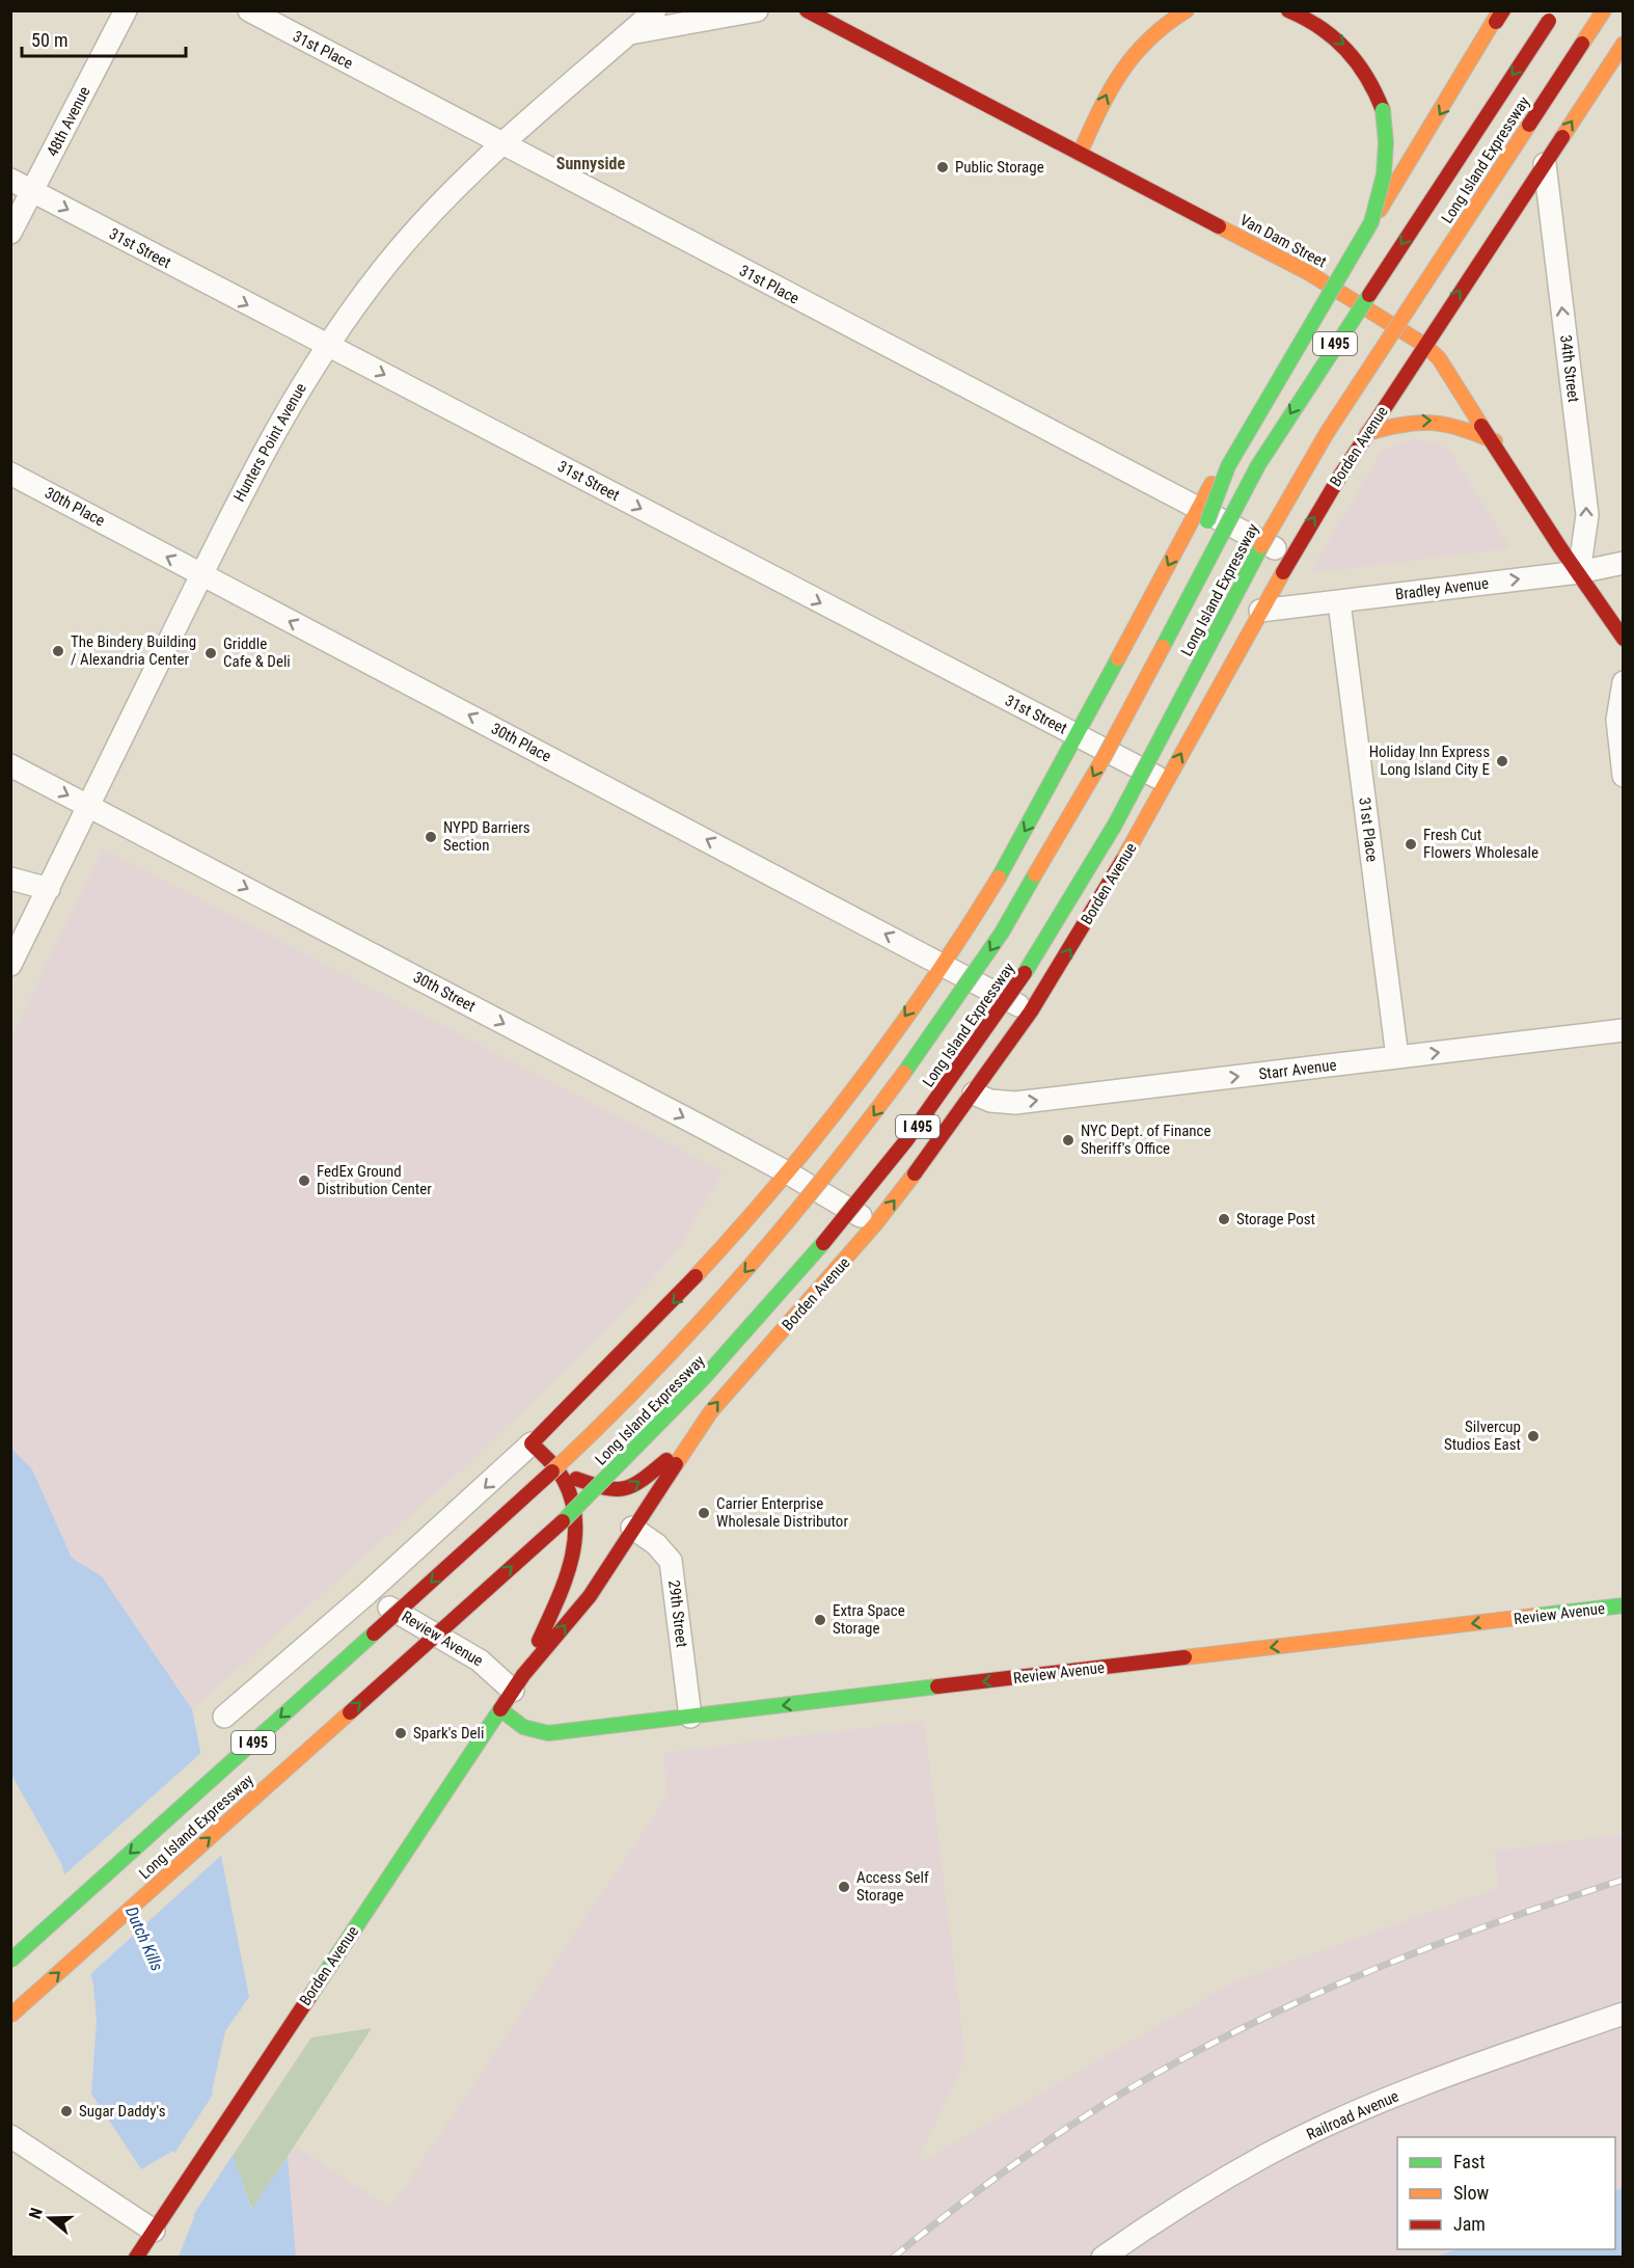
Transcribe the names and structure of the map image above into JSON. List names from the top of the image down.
{
  "streets": {
    "main road": [
      "Long Island Expressway",
      "Van Dam Street",
      "I 495",
      "Borden Avenue",
      "Review Avenue"
    ],
    "street": [
      "31st Place",
      "48th Avenue",
      "31st Street",
      "34th Street",
      "Hunters Point Avenue",
      "30th Place",
      "Bradley Avenue",
      "30th Street",
      "Starr Avenue",
      "29th Street",
      "Railroad Avenue"
    ]
  },
  "crossings": [
    ["31st Place", "Hunters Point Avenue"],
    ["31st Place", "Borden Avenue"],
    ["31st Place", "Bradley Avenue"],
    ["31st Place", "Starr Avenue"],
    ["48th Avenue", "31st Street"],
    ["Van Dam Street", "34th Street"],
    ["Van Dam Street", "Borden Avenue"],
    ["Van Dam Street", "Bradley Avenue"],
    ["31st Street", "Hunters Point Avenue"],
    ["31st Street", "Borden Avenue"],
    ["34th Street", "Borden Avenue"],
    ["34th Street", "Bradley Avenue"],
    ["Hunters Point Avenue", "30th Place"],
    ["Hunters Point Avenue", "30th Street"],
    ["Borden Avenue", "30th Place"],
    ["Borden Avenue", "Bradley Avenue"],
    ["Borden Avenue", "30th Street"],
    ["Borden Avenue", "Starr Avenue"],
    ["Borden Avenue", "29th Street"],
    ["Borden Avenue", "Review Avenue"],
    ["29th Street", "Review Avenue"]
  ],
  "one_way": [
    "31st Street",
    "34th Street",
    "30th Place",
    "Bradley Avenue",
    "30th Street",
    "Starr Avenue",
    "Review Avenue"
  ],
  "districts": ["Sunnyside"],
  "water": ["Dutch Kills"],
  "places": [
    "Public Storage",
    "The Bindery Building / Alexandria Center",
    "Griddle Cafe & Deli",
    "Holiday Inn Express Long Island City E",
    "NYPD Barriers Section",
    "Fresh Cut Flowers Wholesale",
    "NYC Dept. of Finance Sheriff's Office",
    "FedEx Ground Distribution Center",
    "Storage Post",
    "Silvercup Studios East",
    "Carrier Enterprise Wholesale Distributor",
    "Extra Space Storage",
    "Spark's Deli",
    "Access Self Storage",
    "Sugar Daddy's"
  ],
  "legend": ["Fast", "Slow", "Jam"],
  "scale_bar": "50 m",
  "north": "left"
}
